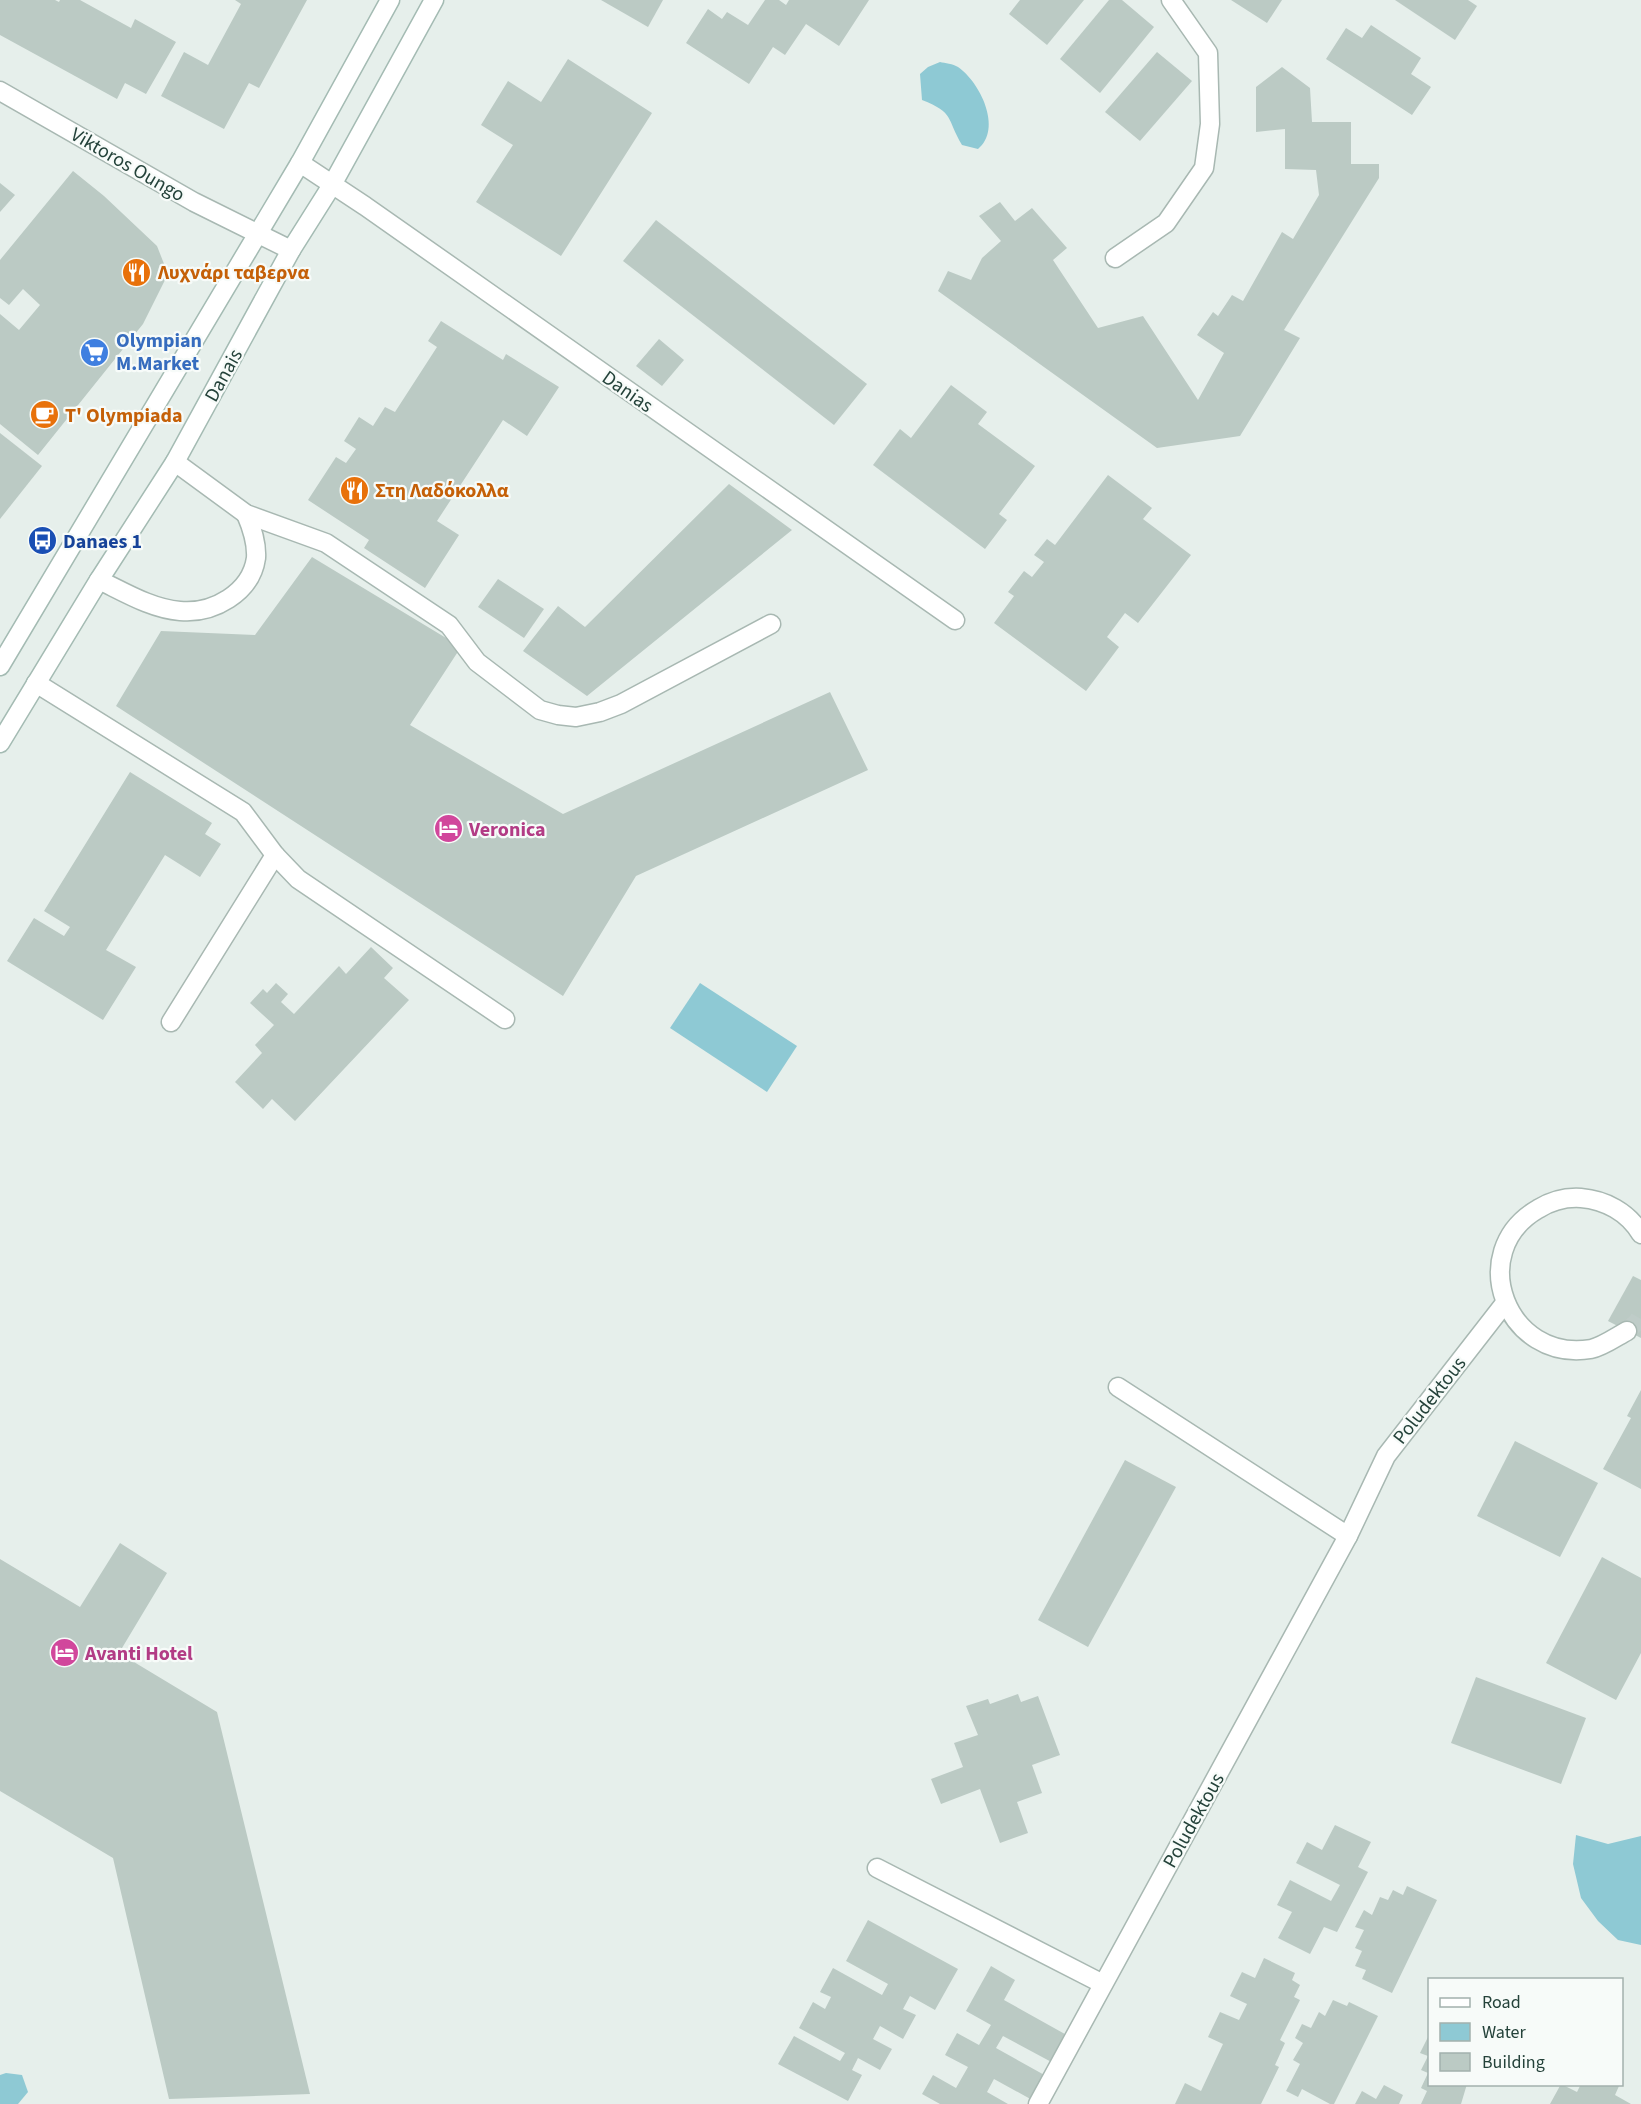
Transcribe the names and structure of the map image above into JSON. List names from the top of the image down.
{
  "streets": {
    "street": [
      "Viktoros Oungo",
      "Danais",
      "Danias",
      "Poludektous"
    ]
  },
  "crossings": [
    ["Viktoros Oungo", "Danais"],
    ["Danais", "Danias"]
  ],
  "places": {
    "restaurant": ["Λυχνάρι ταβερνα", "Στη Λαδόκολλα"],
    "supermarket": ["Olympian M.Market"],
    "cafe": ["T' Olympiada"],
    "bus stop": ["Danaes 1"],
    "hotel": ["Veronica", "Avanti Hotel"]
  },
  "legend": ["Road", "Water", "Building"]
}
